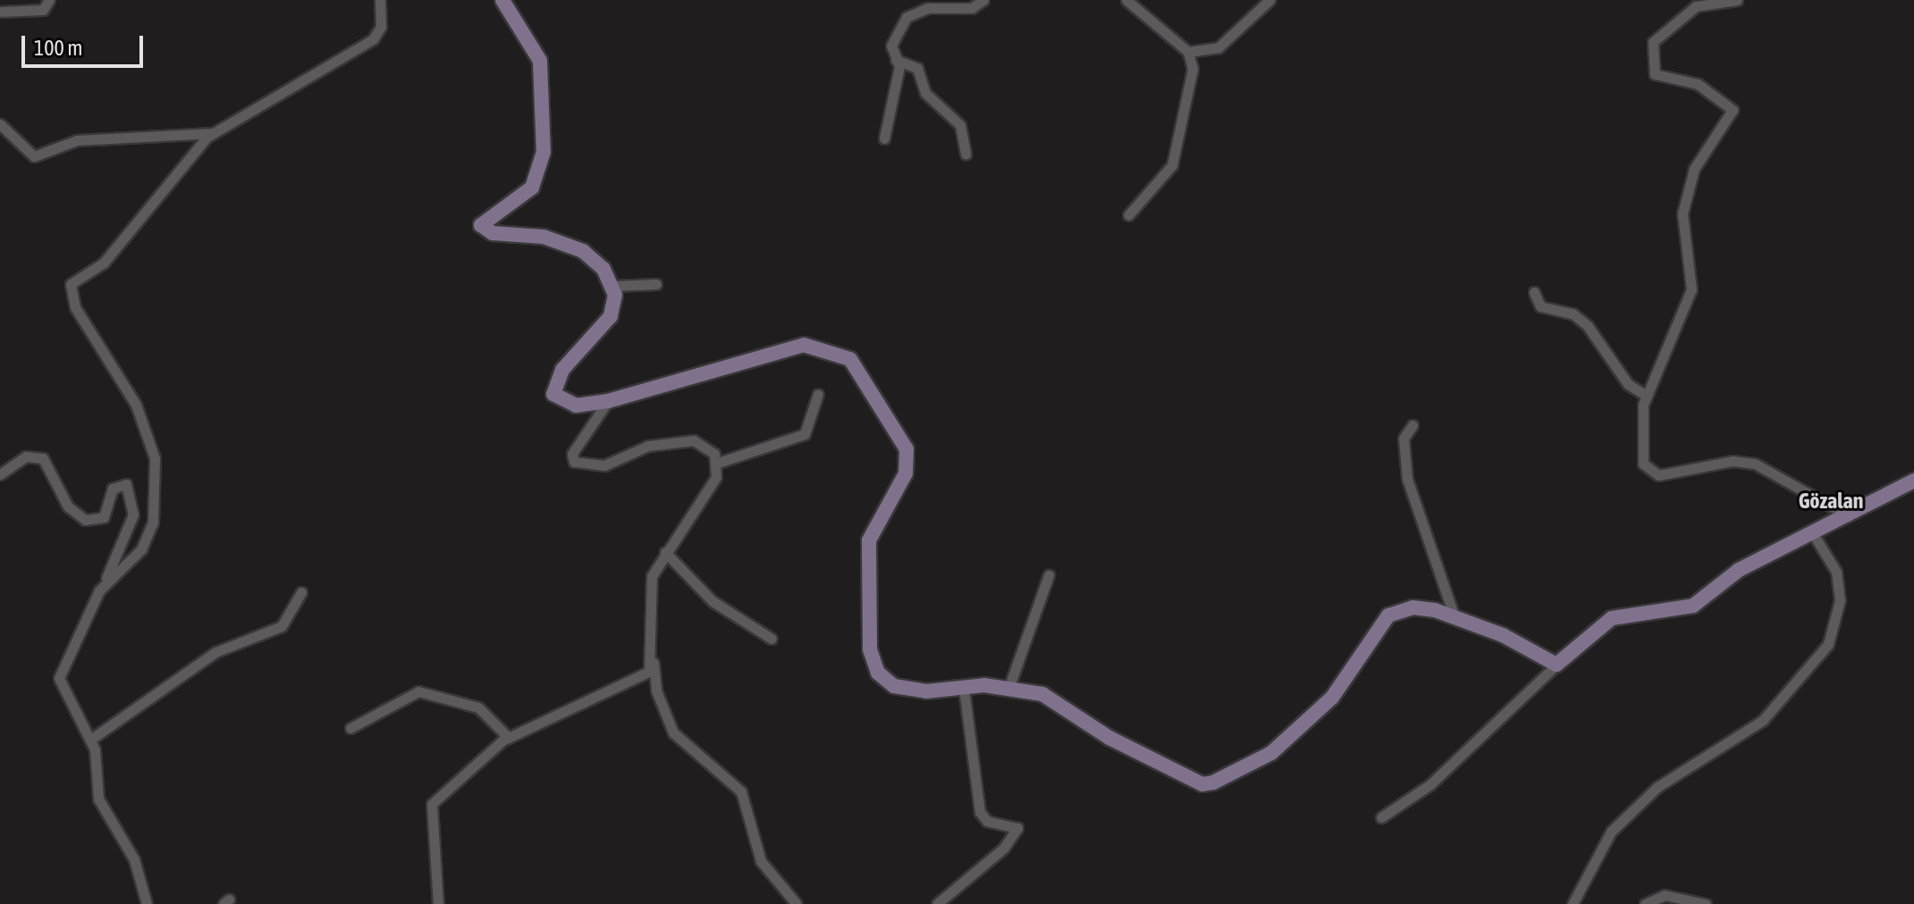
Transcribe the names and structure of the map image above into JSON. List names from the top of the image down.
{
  "districts": ["Gözalan"],
  "scale_bar": "100 m"
}
